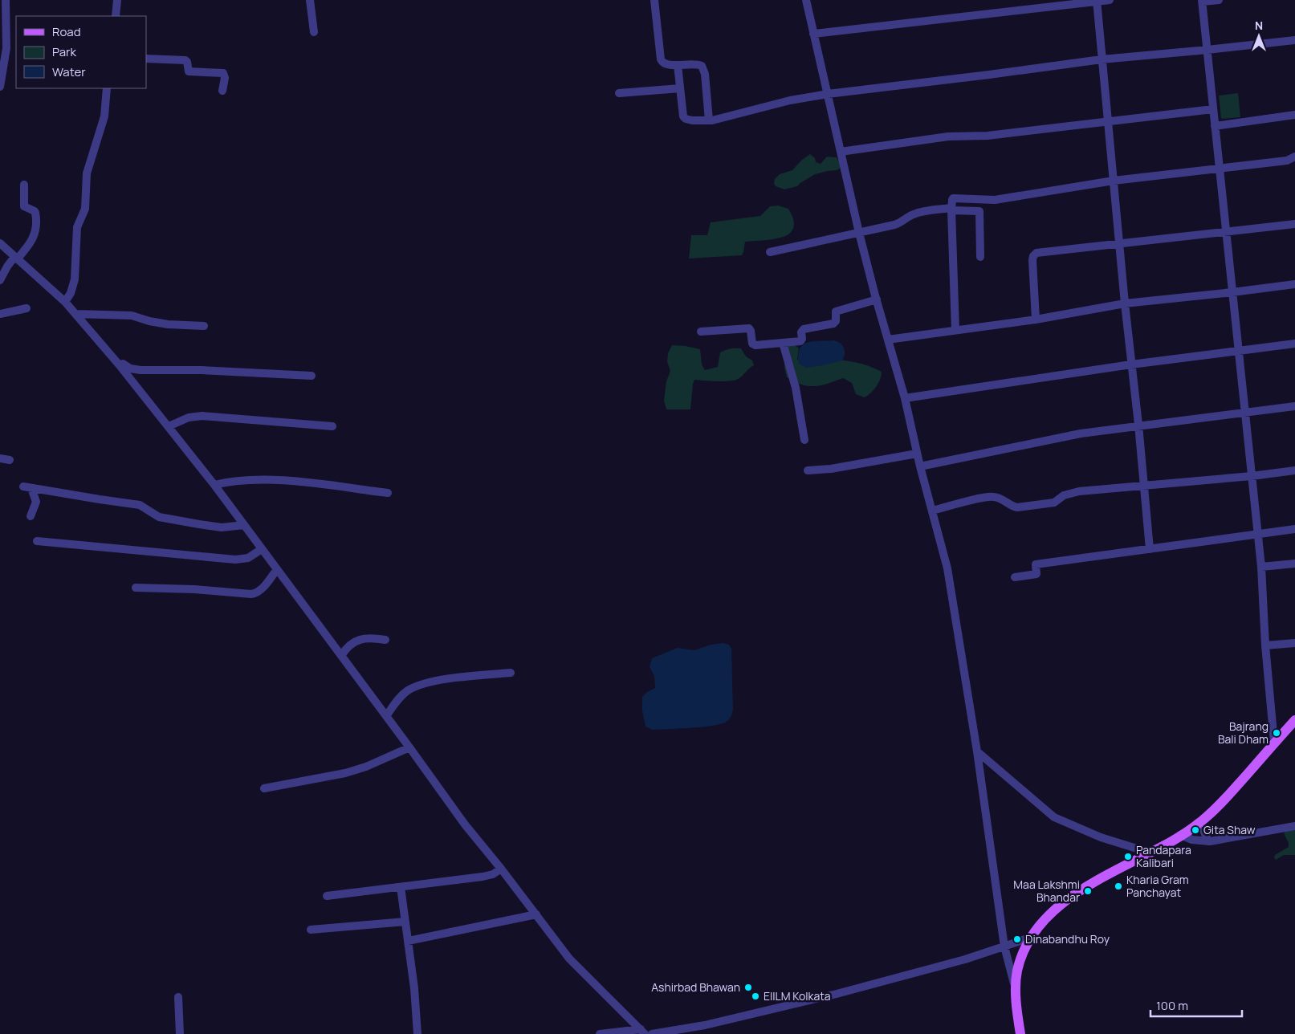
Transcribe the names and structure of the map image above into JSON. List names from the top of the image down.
{
  "places": [
    "Bajrang Bali Dham",
    "Gita Shaw",
    "Pandapara Kalibari",
    "Kharia Gram Panchayat",
    "Maa Lakshmi Bhandar",
    "Dinabandhu Roy",
    "Ashirbad Bhawan",
    "EIILM Kolkata"
  ],
  "legend": ["Road", "Park", "Water"],
  "scale_bar": "100 m",
  "north": "top"
}
